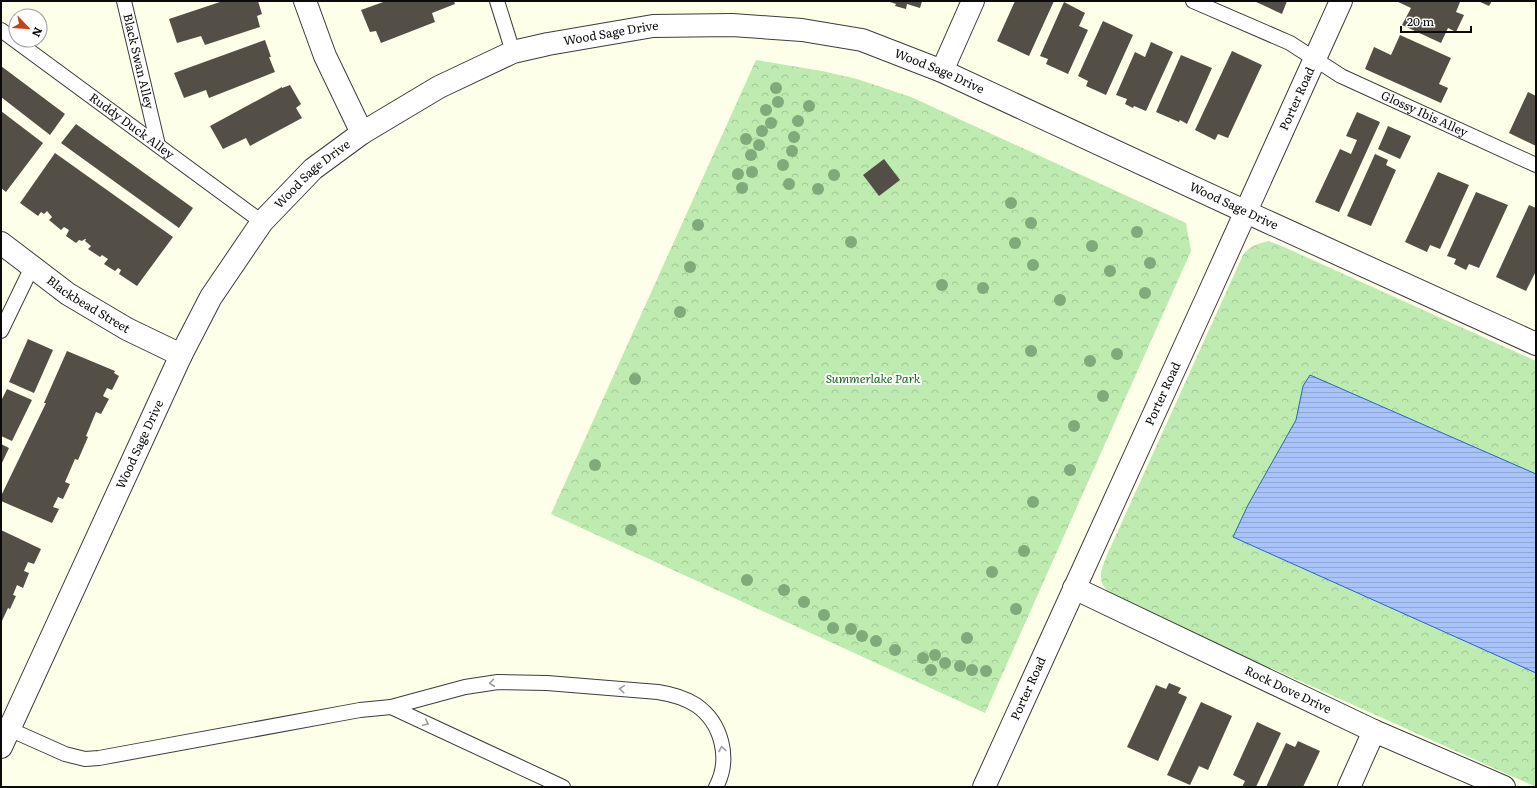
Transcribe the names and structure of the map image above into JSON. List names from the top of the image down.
{
  "streets": {
    "street": [
      "Wood Sage Drive",
      "Porter Road",
      "Blackbead Street",
      "Rock Dove Drive"
    ],
    "lane": ["Black Swan Alley", "Glossy Ibis Alley", "Ruddy Duck Alley"]
  },
  "crossings": [
    ["Wood Sage Drive", "Porter Road"],
    ["Wood Sage Drive", "Ruddy Duck Alley"],
    ["Wood Sage Drive", "Blackbead Street"],
    ["Black Swan Alley", "Ruddy Duck Alley"],
    ["Porter Road", "Glossy Ibis Alley"],
    ["Porter Road", "Rock Dove Drive"]
  ],
  "parks": ["Summerlake Park"],
  "scale_bar": "20 m",
  "north": "bottom right"
}
